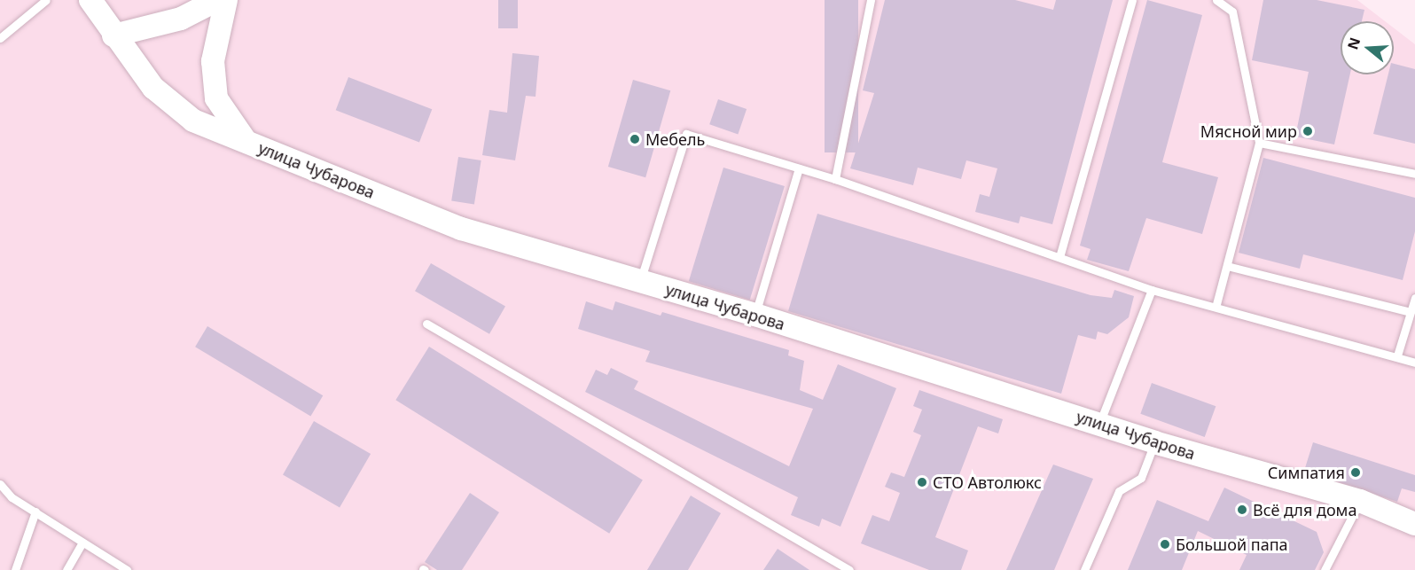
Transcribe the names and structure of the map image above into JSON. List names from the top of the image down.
{
  "streets": {
    "street": ["улица Чубарова"]
  },
  "places": [
    "Мясной мир",
    "Мебель",
    "Симпатия",
    "СТО Автолюкс",
    "Всё для дома",
    "Большой папа"
  ],
  "north": "left"
}
